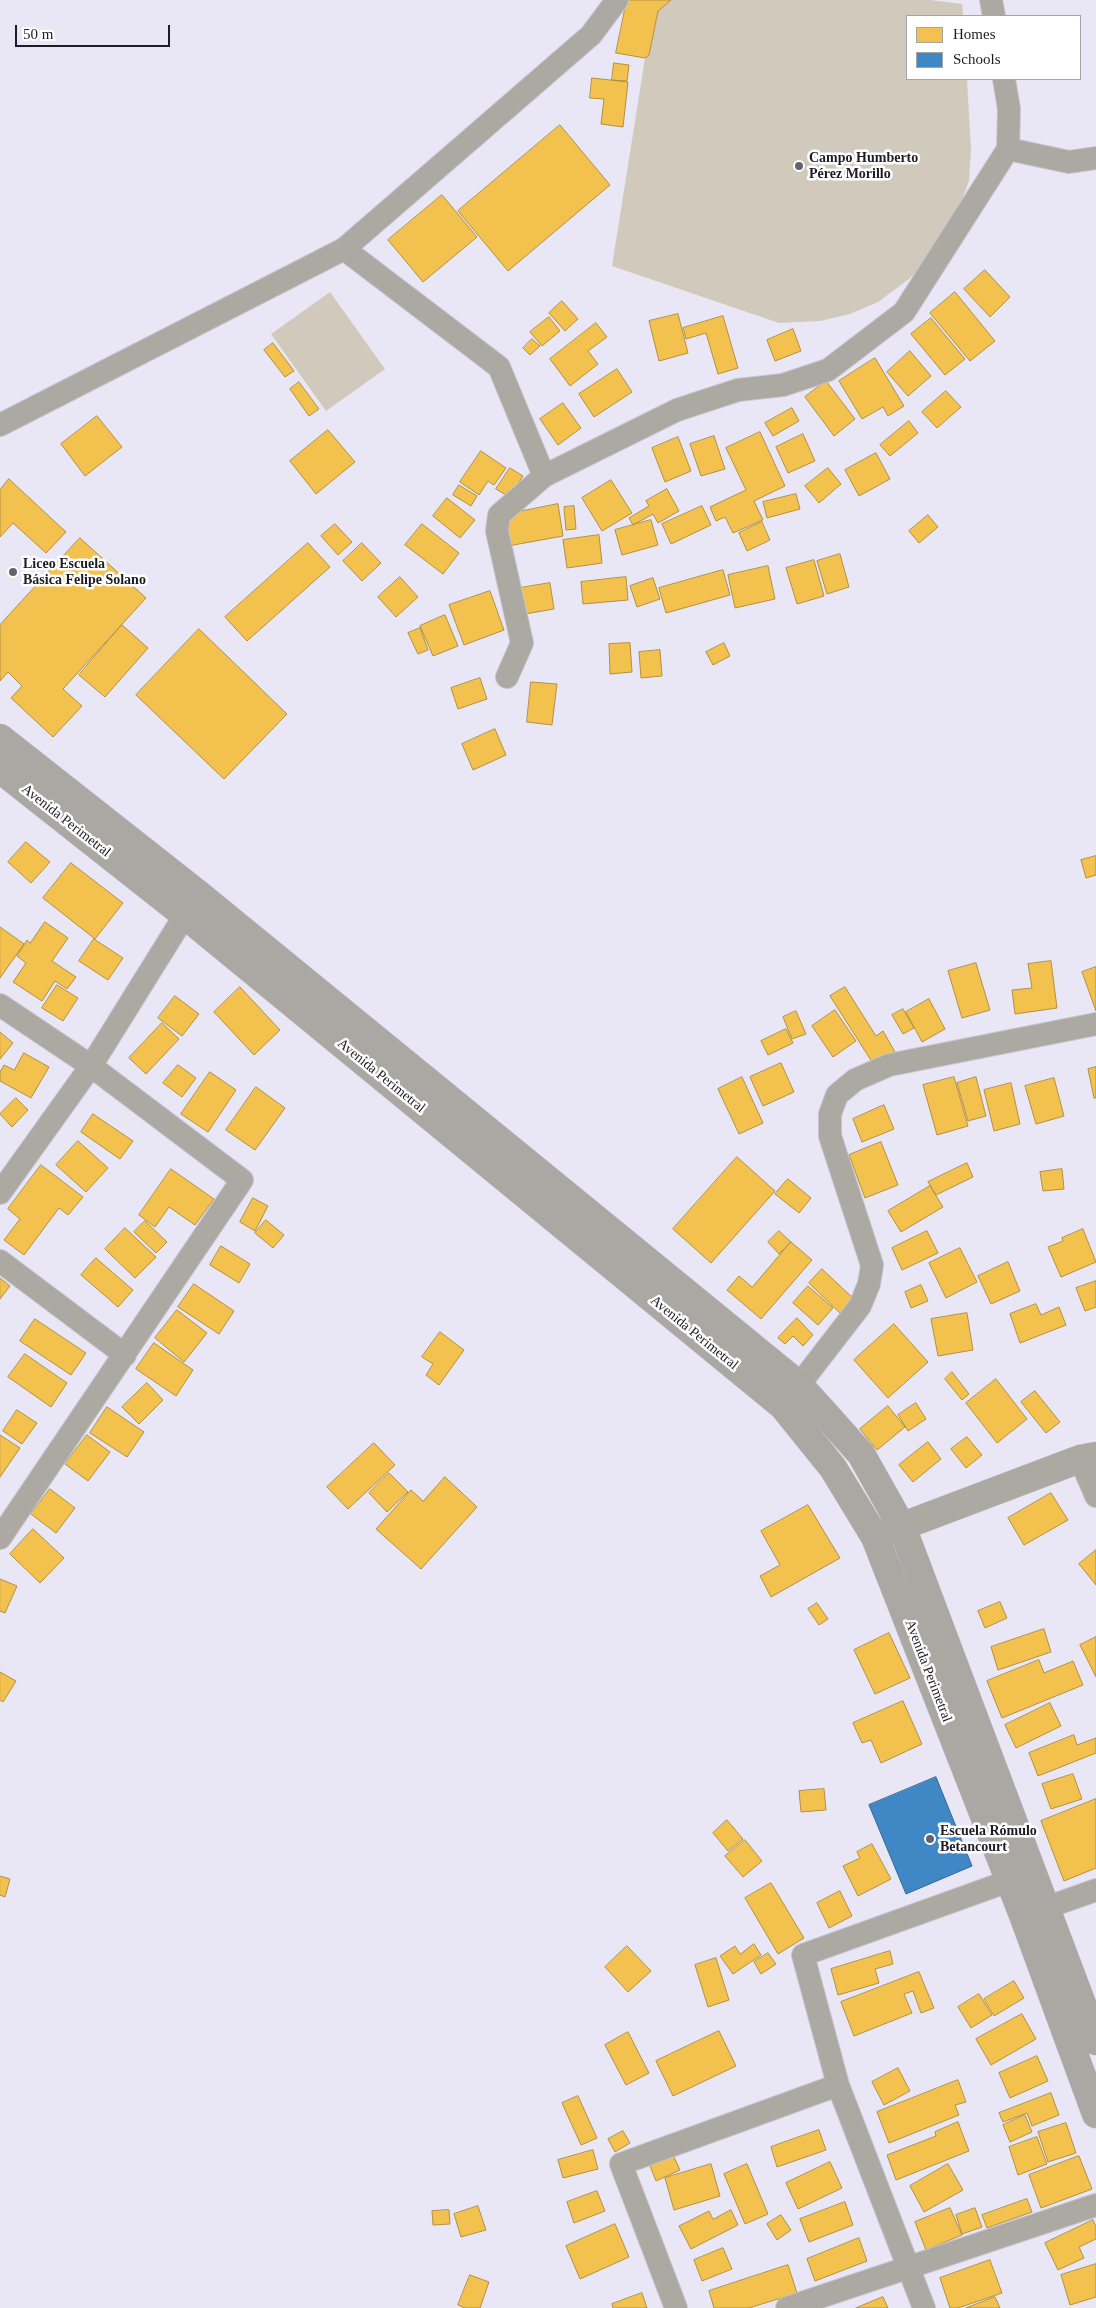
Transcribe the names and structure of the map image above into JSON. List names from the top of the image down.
{
  "streets": {
    "main road": ["Avenida Perimetral"]
  },
  "places": ["Campo Humberto Pérez Morillo", "Liceo Escuela Básica Felipe Solano", "Escuela Rómulo Betancourt"],
  "legend": ["Homes", "Schools"],
  "scale_bar": "50 m"
}
